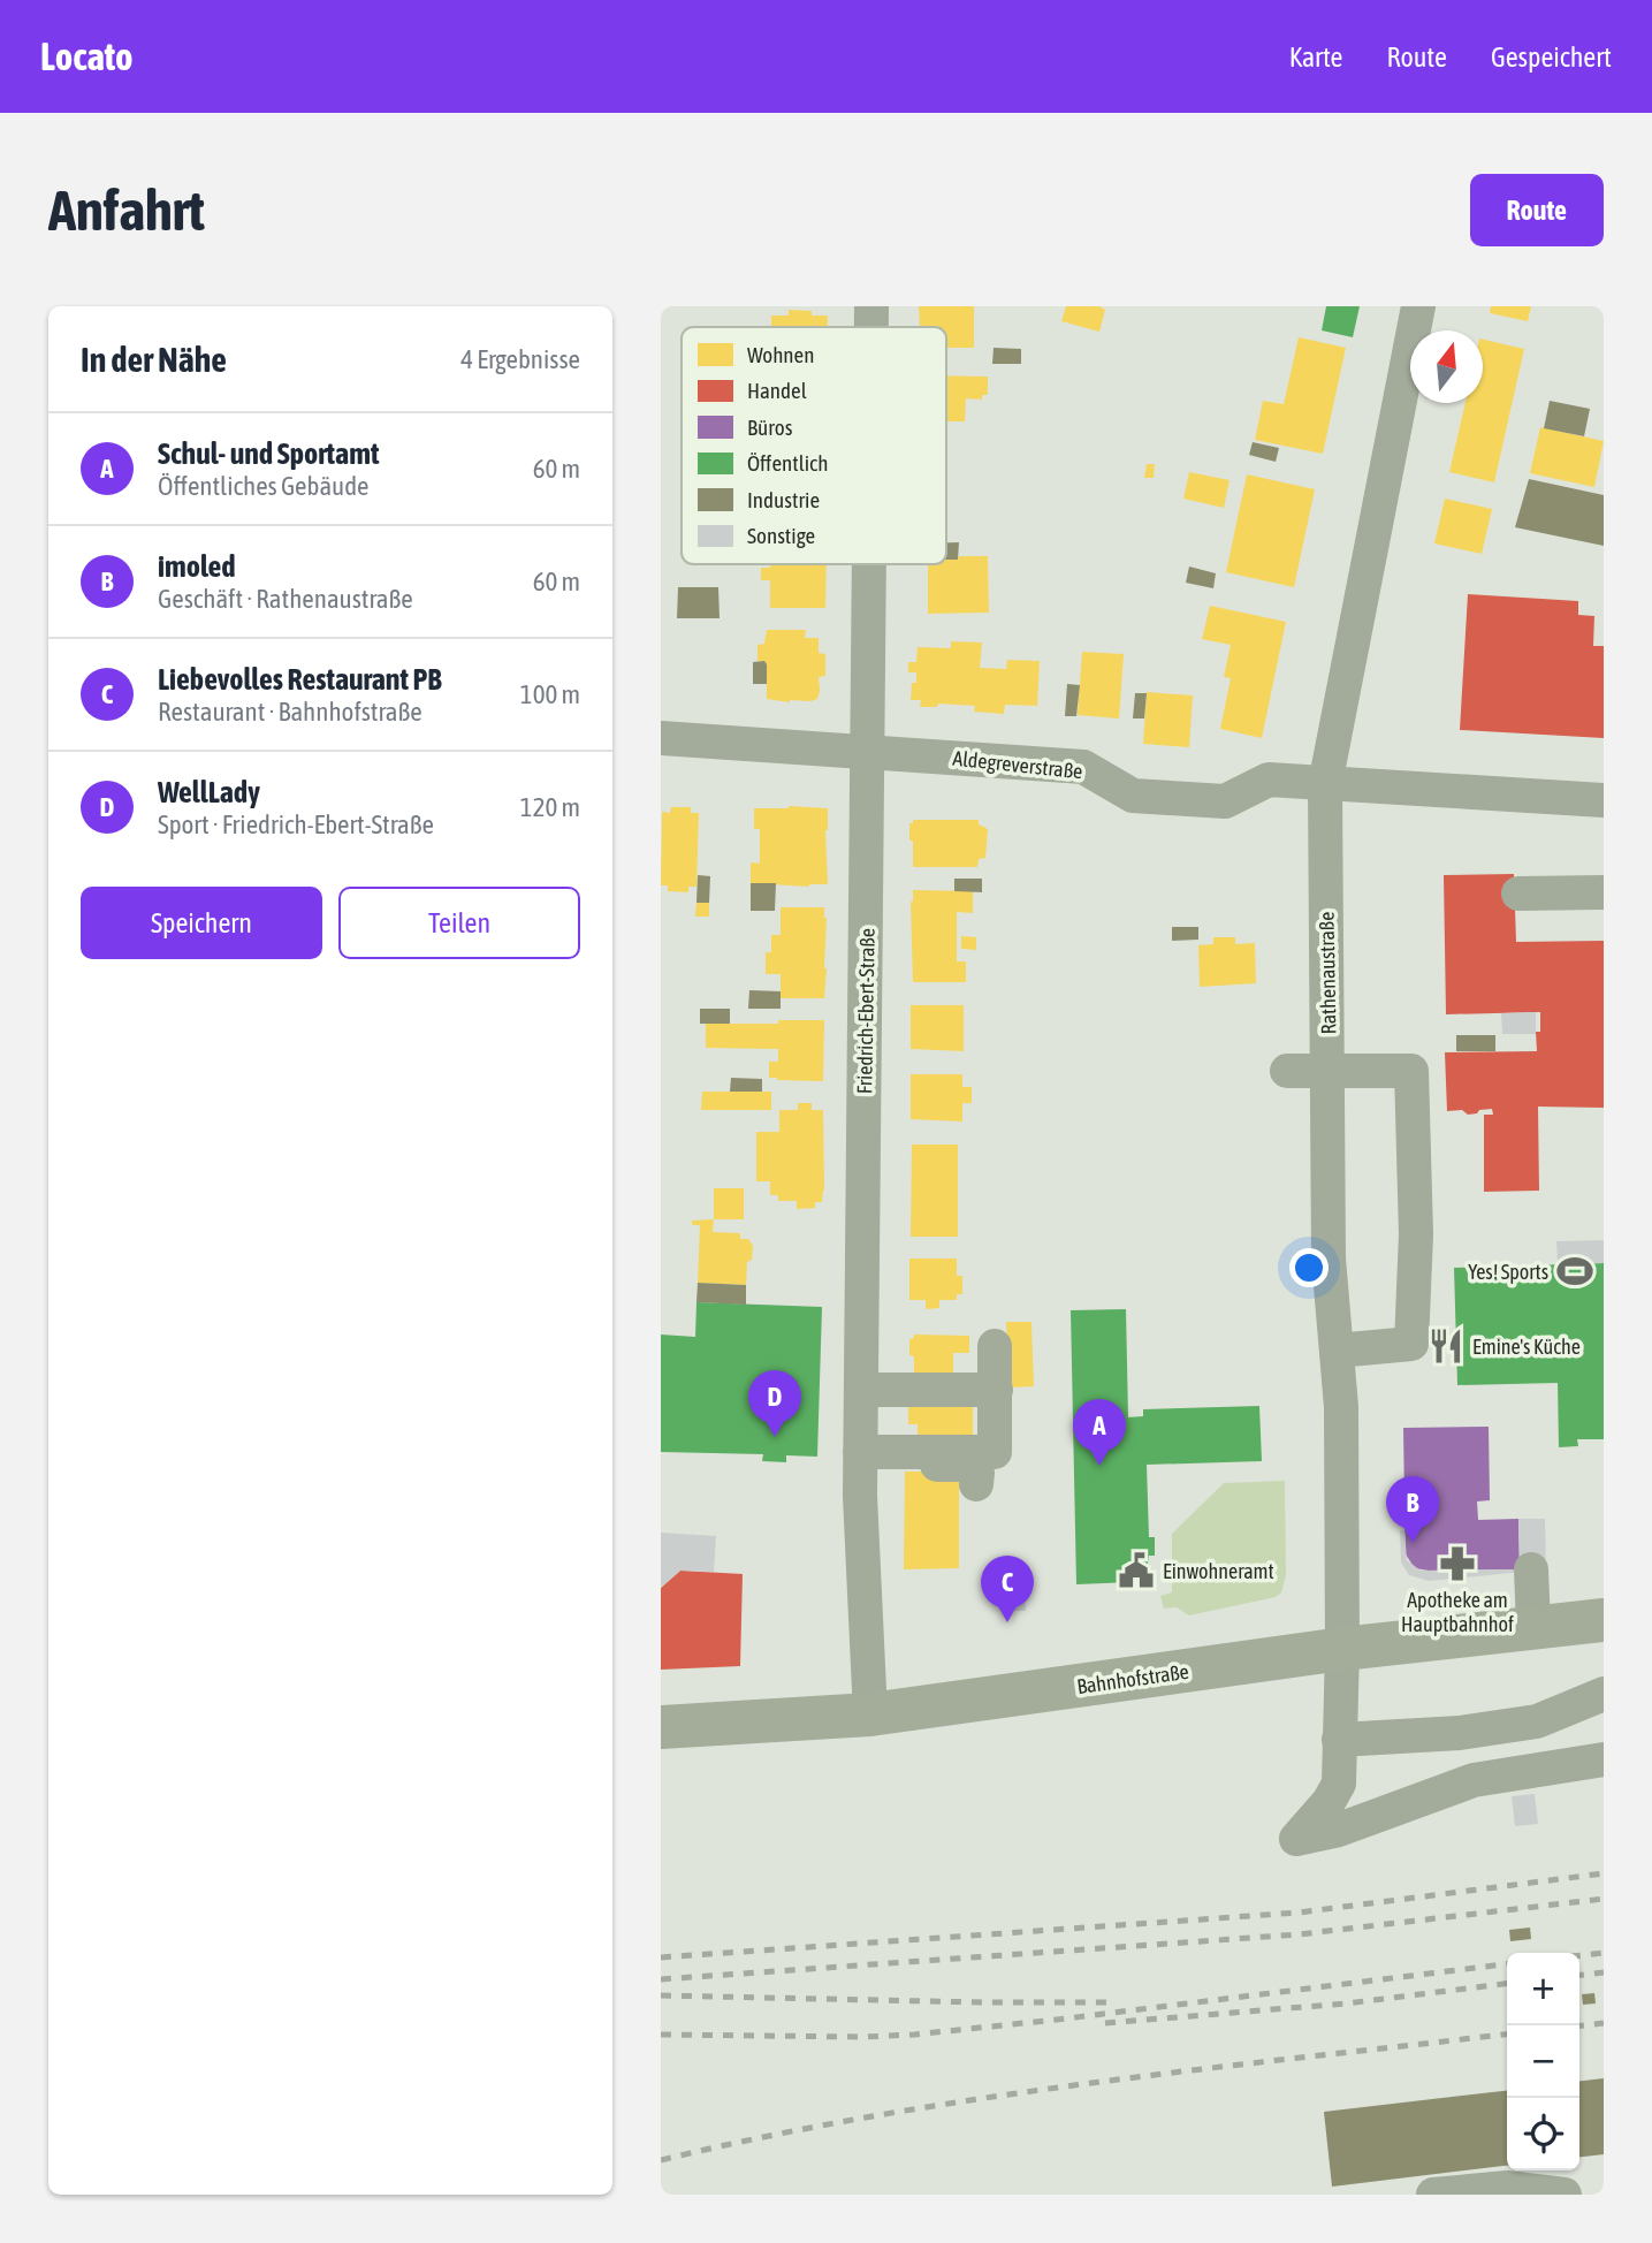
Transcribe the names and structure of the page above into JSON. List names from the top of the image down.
{
  "streets": {
    "main road": ["Bahnhofstraße"],
    "street": ["Aldegreverstraße", "Rathenaustraße", "Friedrich-Ebert-Straße"]
  },
  "crossings": [
    ["Aldegreverstraße", "Rathenaustraße"],
    ["Aldegreverstraße", "Friedrich-Ebert-Straße"],
    ["Rathenaustraße", "Bahnhofstraße"],
    ["Friedrich-Ebert-Straße", "Bahnhofstraße"]
  ],
  "places": {
    "sports": ["Yes! Sports"],
    "restaurant": ["Emine's Küche"],
    "pharmacy": ["Apotheke am Hauptbahnhof"],
    "public building": ["Einwohneramt"]
  },
  "legend": [
    "Wohnen",
    "Handel",
    "Büros",
    "Öffentlich",
    "Industrie",
    "Sonstige"
  ],
  "north": "top",
  "page": {
    "header": "Locato",
    "nav": ["Karte", "Route", "Gespeichert"],
    "buttons": [
      "Route",
      ["Speichern", "Teilen"]
    ],
    "title": "Anfahrt",
    "heading": ["In der Nähe", "4 Ergebnisse"],
    "list": [
      {
        "mark": "A",
        "name": "Schul- und Sportamt",
        "note": "Öffentliches Gebäude",
        "value": "60 m"
      },
      {
        "mark": "B",
        "name": "imoled",
        "note": "Geschäft · Rathenaustraße",
        "value": "60 m"
      },
      {
        "mark": "C",
        "name": "Liebevolles Restaurant PB",
        "note": "Restaurant · Bahnhofstraße",
        "value": "100 m"
      },
      {
        "mark": "D",
        "name": "WellLady",
        "note": "Sport · Friedrich-Ebert-Straße",
        "value": "120 m"
      }
    ],
    "pins": [
      "D",
      "A",
      "B",
      "C"
    ],
    "map_buttons": ["+", "−"]
  }
}
